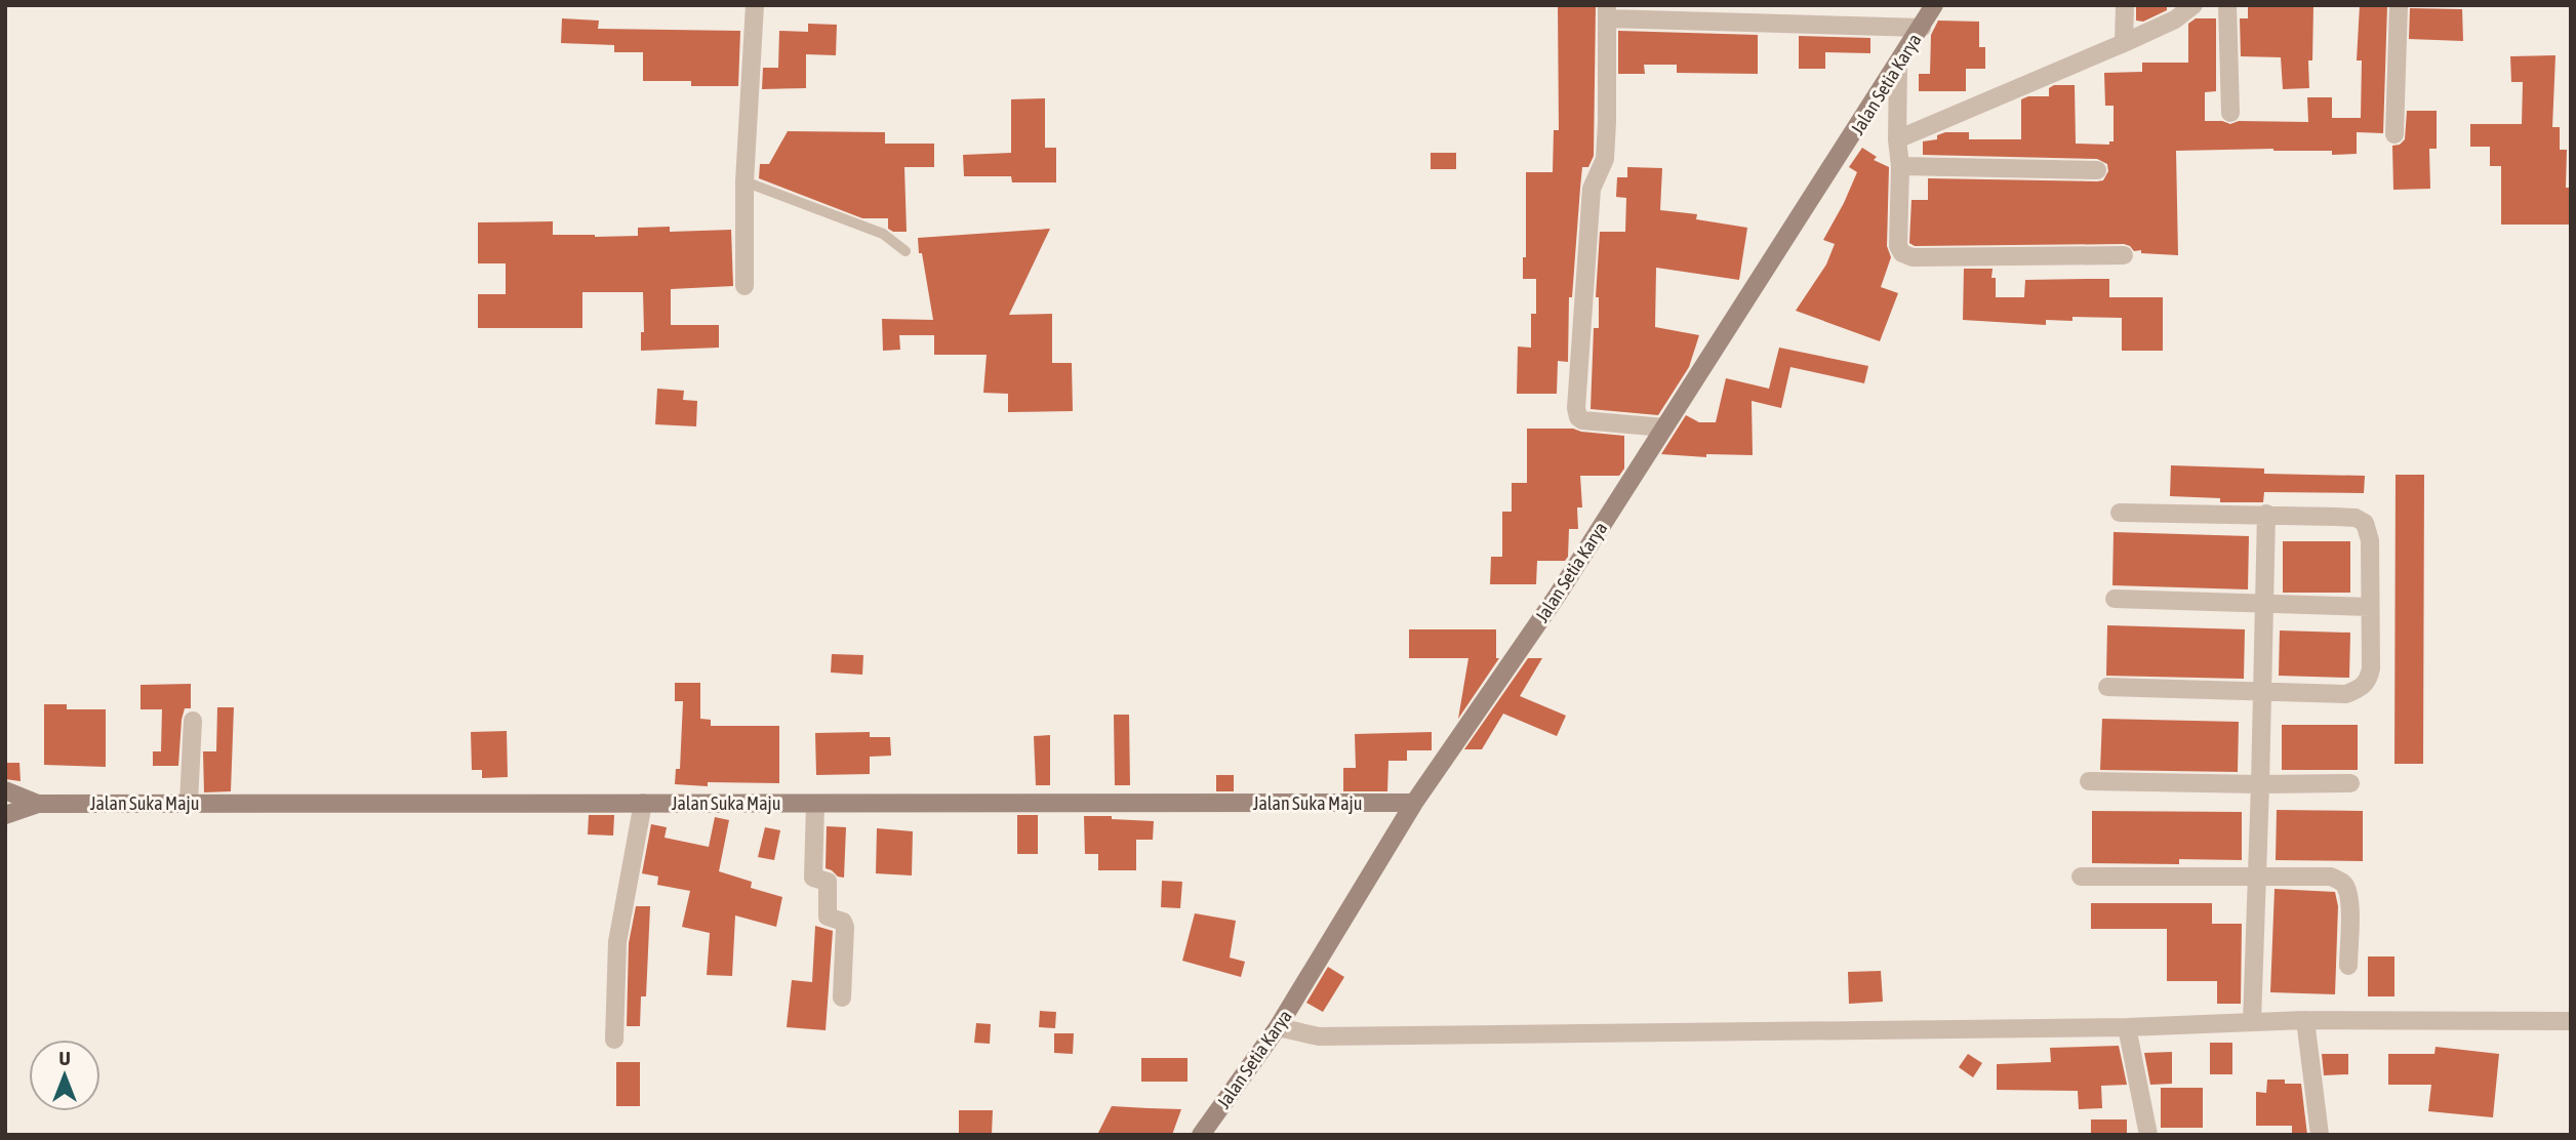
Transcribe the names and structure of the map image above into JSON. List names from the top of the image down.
{
  "streets": {
    "street": ["Jalan Setia Karya", "Jalan Suka Maju"]
  },
  "crossings": [
    ["Jalan Setia Karya", "Jalan Suka Maju"]
  ],
  "north": "top"
}
